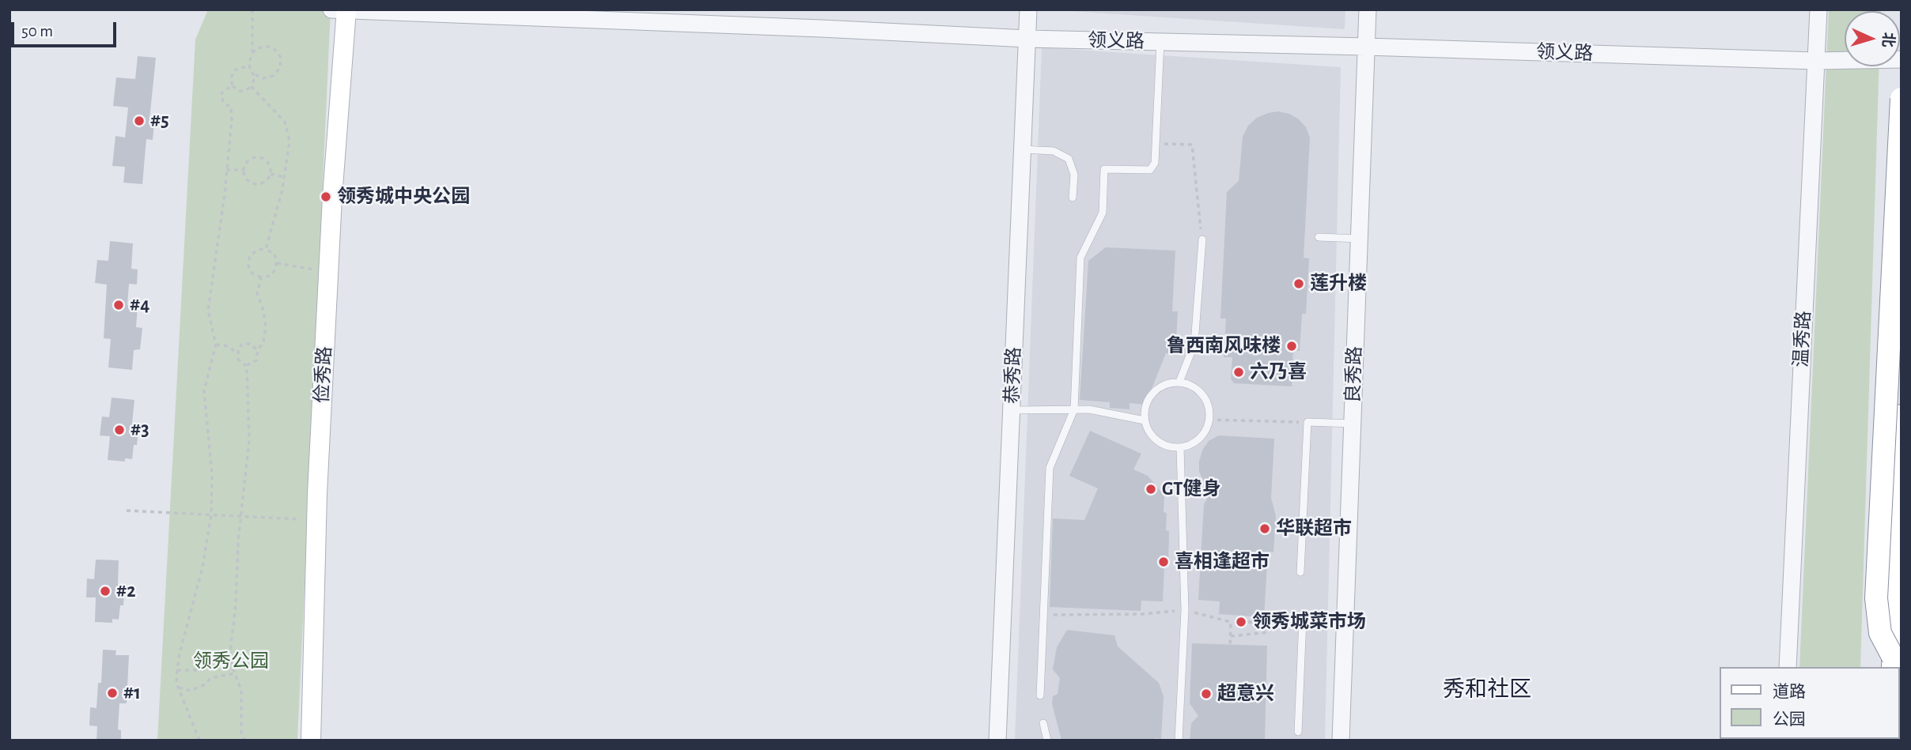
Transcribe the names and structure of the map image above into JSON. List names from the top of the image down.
{
  "streets": {
    "main road": ["俭秀路"],
    "street": [
      "领义路",
      "温秀路",
      "良秀路",
      "恭秀路"
    ]
  },
  "crossings": [
    ["领义路", "温秀路"],
    ["领义路", "俭秀路"],
    ["领义路", "良秀路"],
    ["领义路", "恭秀路"]
  ],
  "districts": ["秀和社区"],
  "parks": ["领秀公园"],
  "places": [
    "#5",
    "领秀城中央公园",
    "莲升楼",
    "#4",
    "鲁西南风味楼",
    "六乃喜",
    "#3",
    "GT健身",
    "华联超市",
    "喜相逢超市",
    "#2",
    "领秀城菜市场",
    "#1",
    "超意兴"
  ],
  "legend": ["道路", "公园"],
  "scale_bar": "50 m",
  "north": "right"
}
